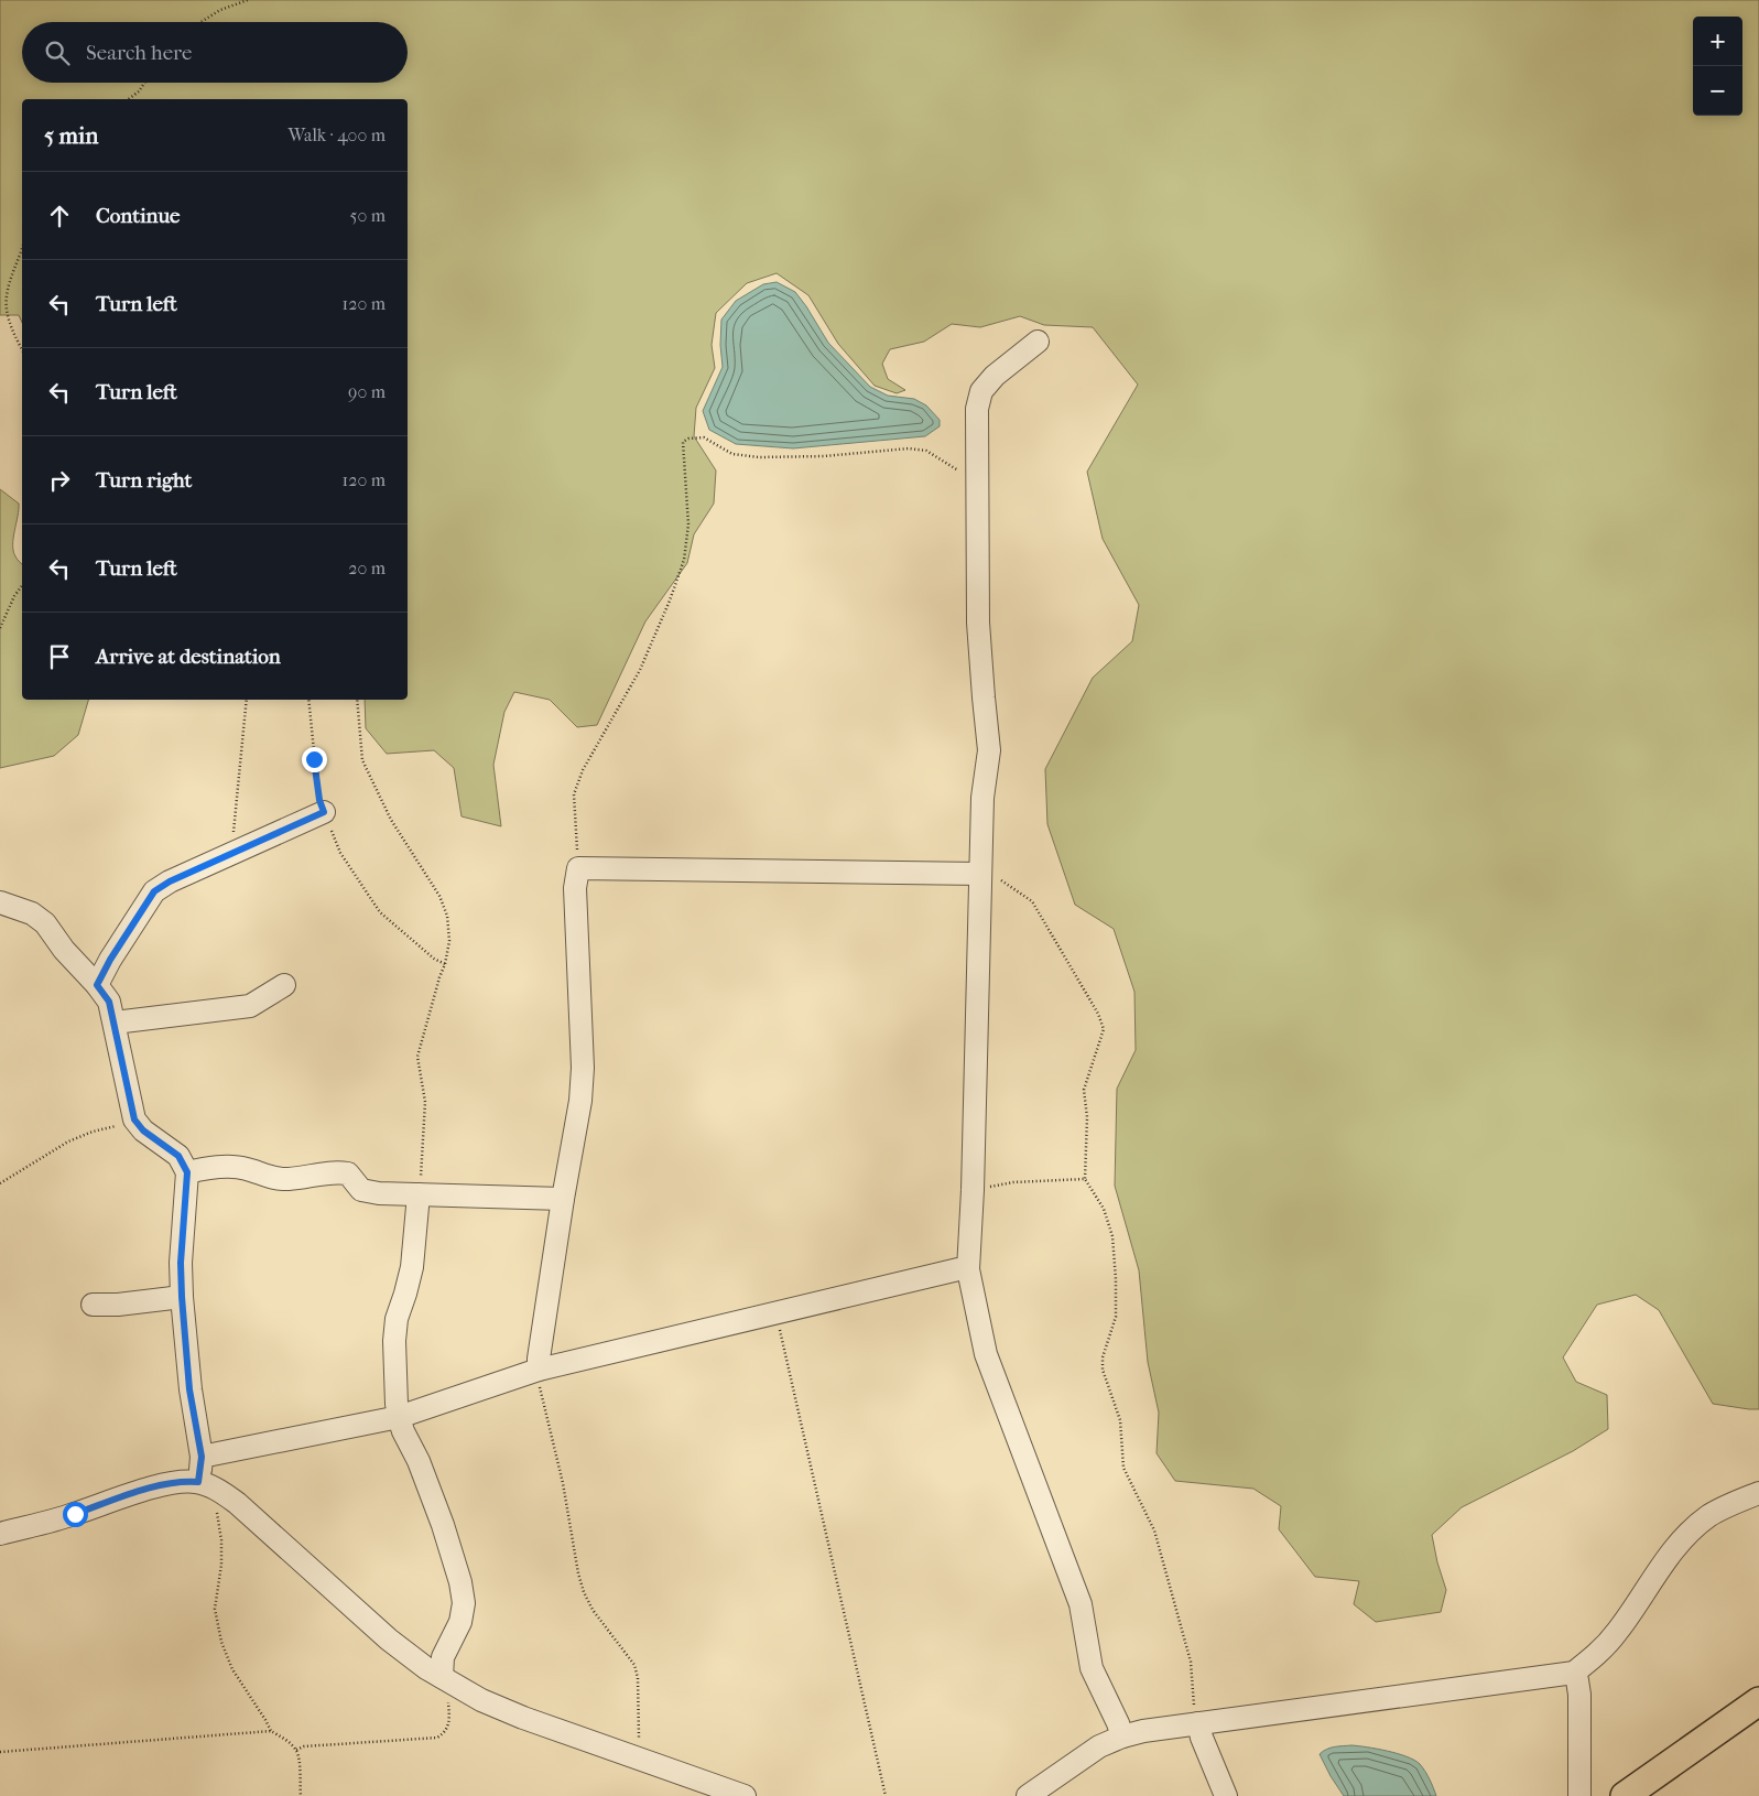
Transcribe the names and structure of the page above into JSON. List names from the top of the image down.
{
  "page": {
    "map_buttons": ["+", "−"],
    "search": "Search here",
    "heading": ["5 min", "Walk · 400 m"],
    "list": [
      ["Continue", "50 m"],
      ["Turn left", "120 m"],
      ["Turn left", "90 m"],
      ["Turn right", "120 m"],
      ["Turn left", "20 m"],
      "Arrive at destination"
    ]
  }
}
